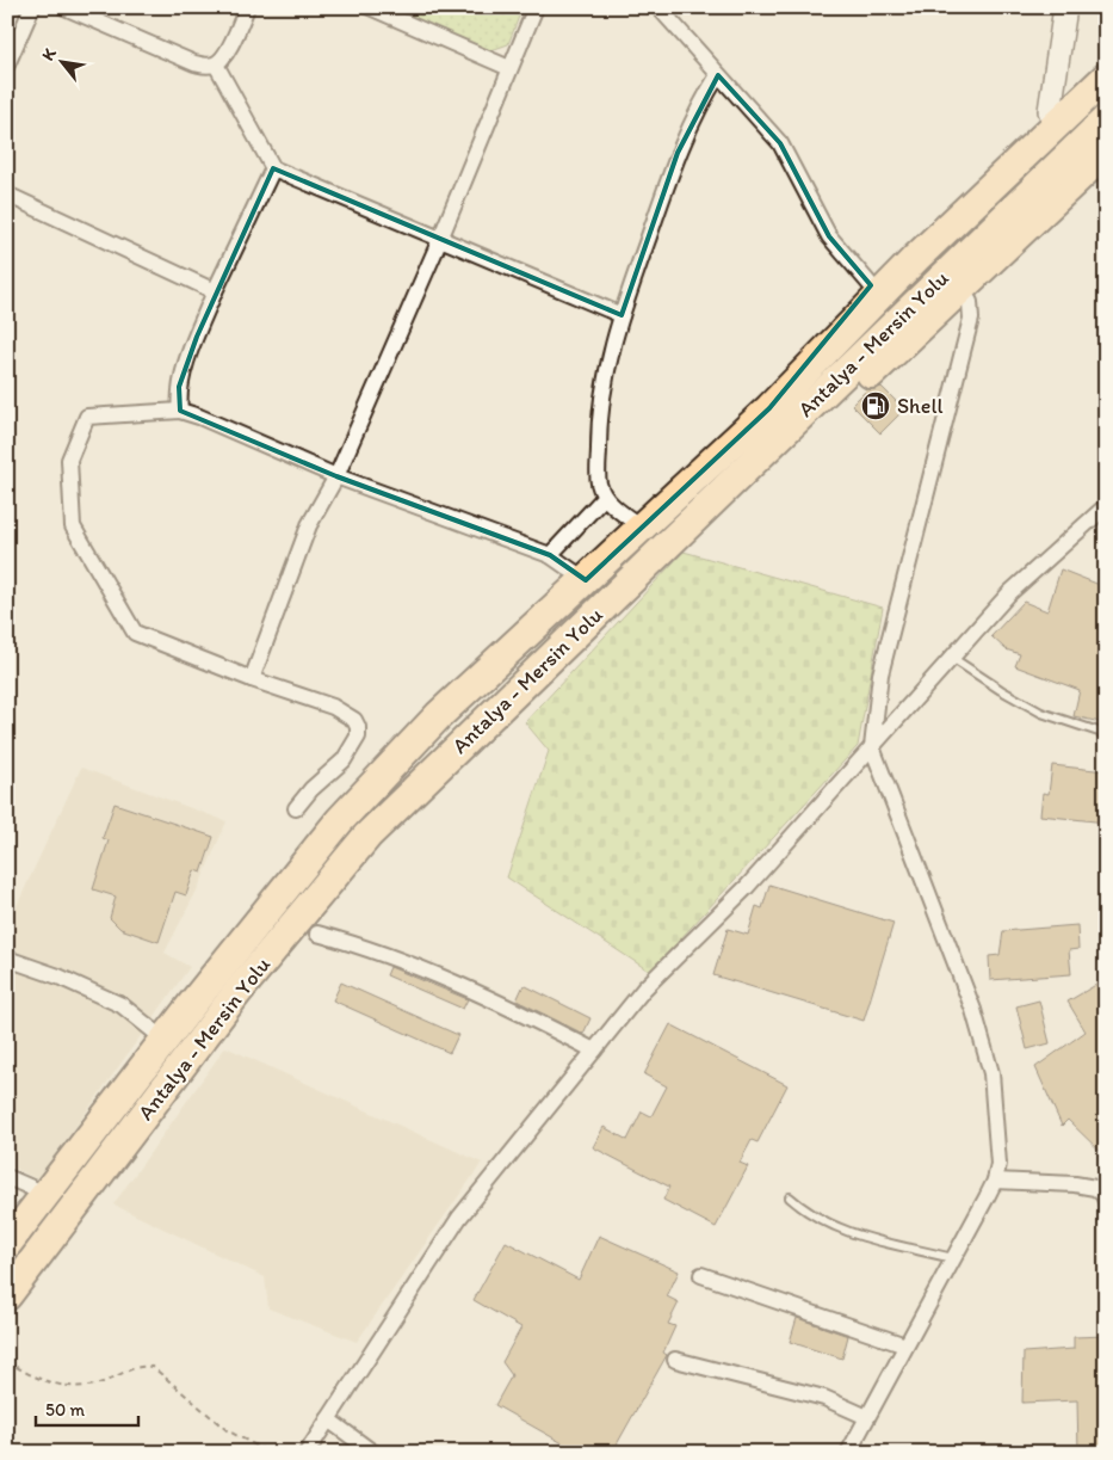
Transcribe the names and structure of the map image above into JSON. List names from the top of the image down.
{
  "streets": {
    "highway": ["Antalya - Mersin Yolu"]
  },
  "places": {
    "fuel station": ["Shell"]
  },
  "scale_bar": "50 m",
  "north": "top left"
}
